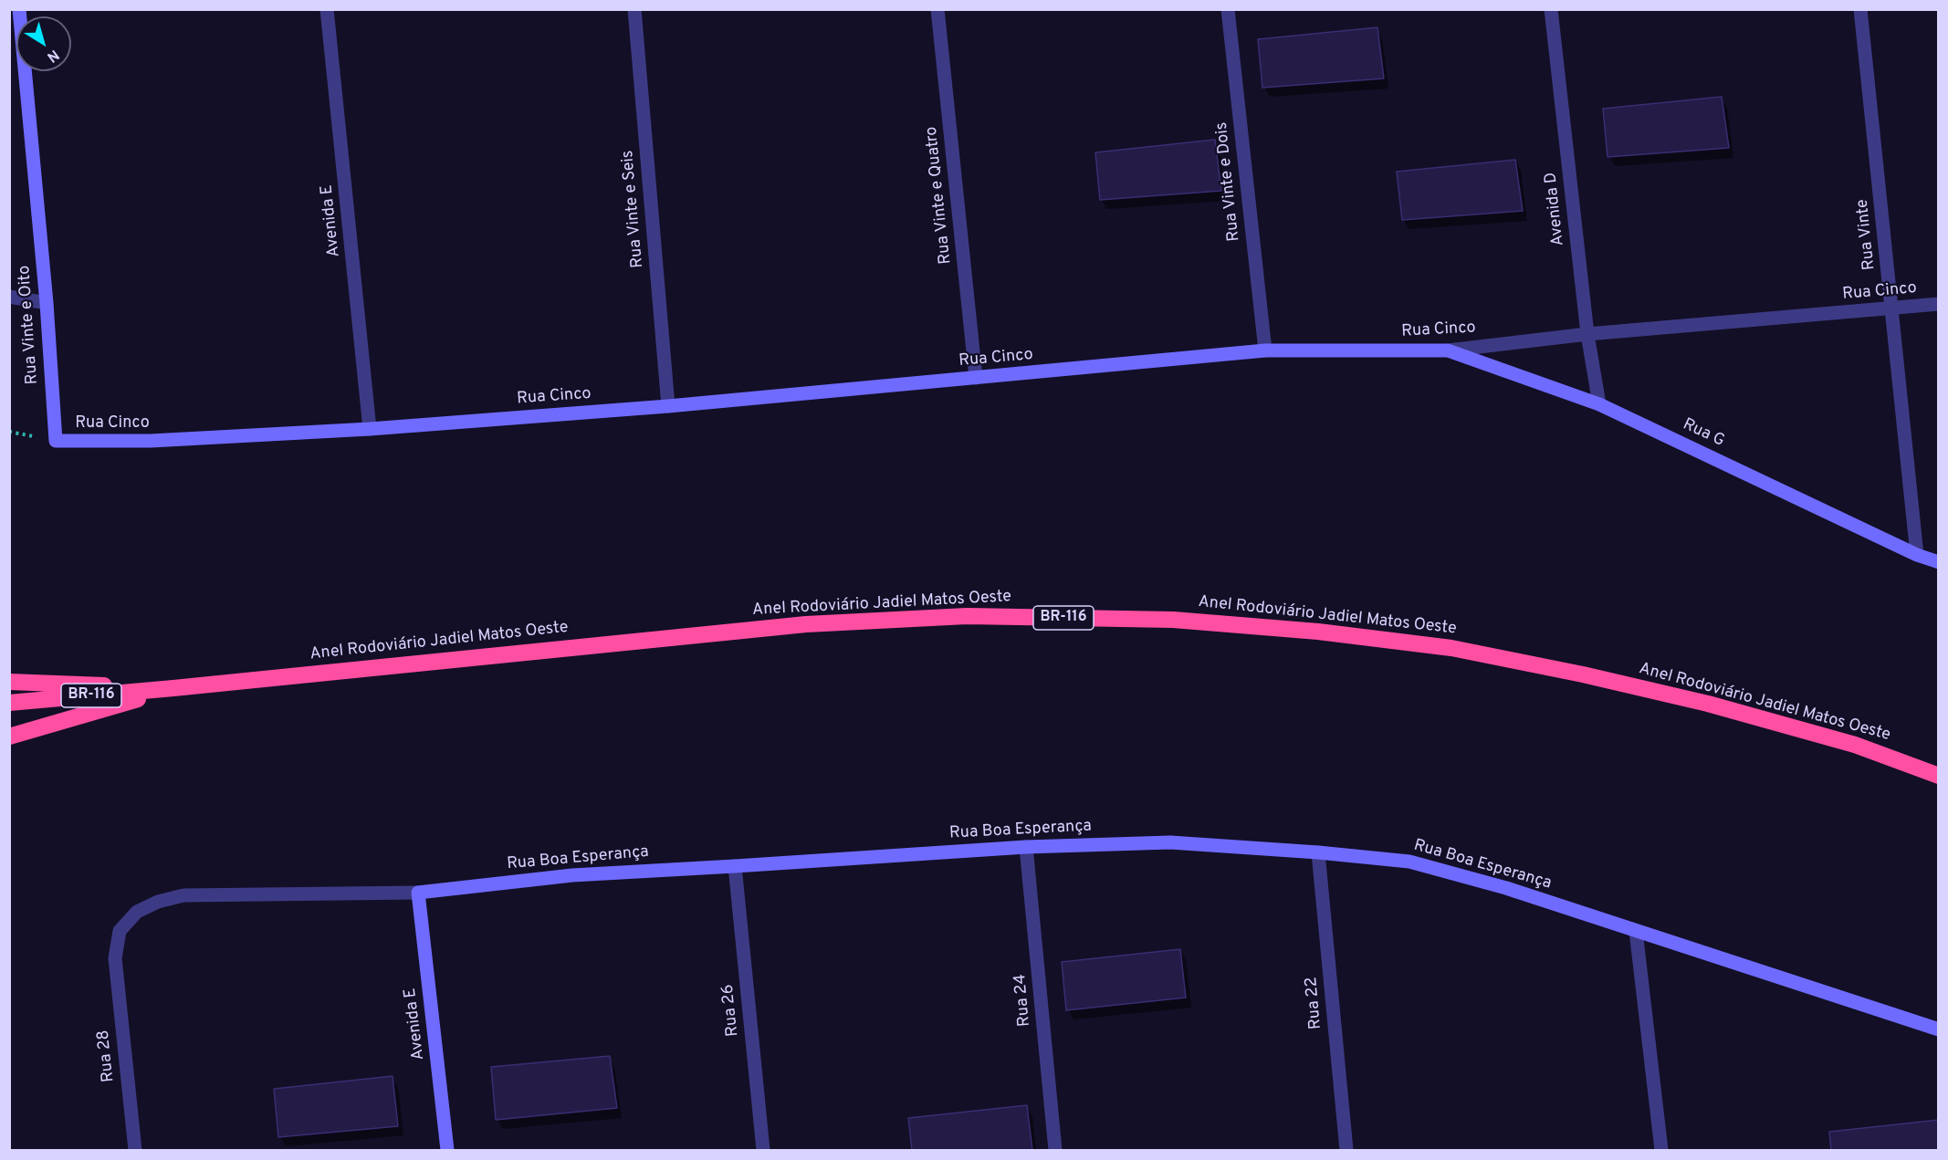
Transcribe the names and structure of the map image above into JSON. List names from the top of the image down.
{
  "streets": {
    "highway": ["Anel Rodoviário Jadiel Matos Oeste", "BR-116"],
    "street": [
      "Rua Vinte e Dois",
      "Rua Vinte e Quatro",
      "Rua Vinte e Seis",
      "Avenida D",
      "Avenida E",
      "Rua Vinte",
      "Rua Cinco",
      "Rua Vinte e Oito",
      "Rua G",
      "Rua Boa Esperança",
      "Rua 24",
      "Rua 22",
      "Rua 26",
      "Rua 28"
    ]
  },
  "crossings": [
    ["Rua Vinte e Dois", "Rua Cinco"],
    ["Rua Vinte e Quatro", "Rua Cinco"],
    ["Rua Vinte e Seis", "Rua Cinco"],
    ["Avenida D", "Rua Cinco"],
    ["Avenida D", "Rua G"],
    ["Avenida E", "Rua Cinco"],
    ["Avenida E", "Rua Boa Esperança"],
    ["Rua Vinte", "Rua Cinco"],
    ["Rua Vinte", "Rua G"],
    ["Rua Cinco", "Rua Vinte e Oito"],
    ["Rua Cinco", "Rua G"],
    ["Rua Boa Esperança", "Rua 24"],
    ["Rua Boa Esperança", "Rua 22"],
    ["Rua Boa Esperança", "Rua 26"],
    ["Rua Boa Esperança", "Rua 28"]
  ],
  "north": "bottom right"
}
